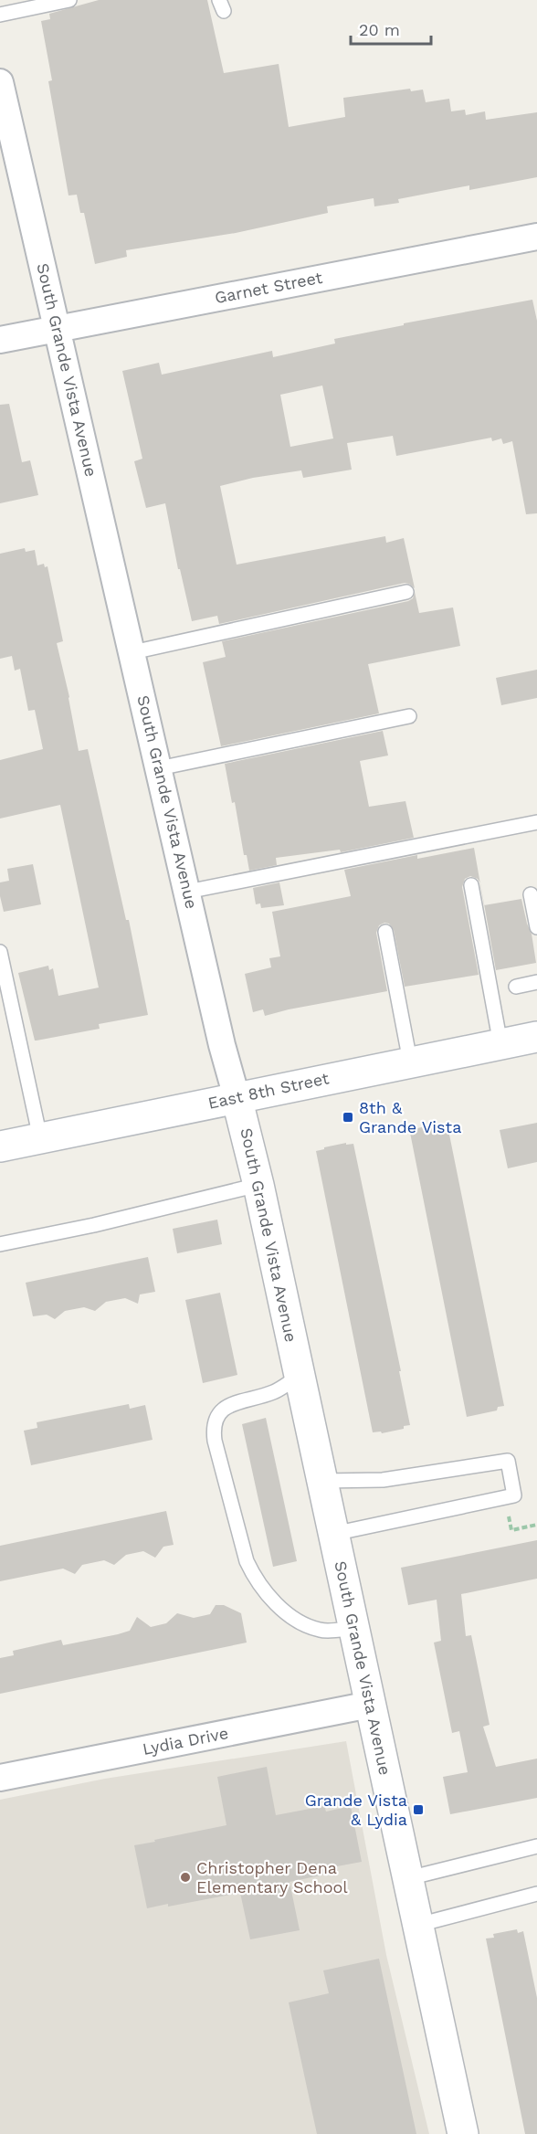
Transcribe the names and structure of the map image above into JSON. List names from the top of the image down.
{
  "streets": {
    "street": [
      "Garnet Street",
      "South Grande Vista Avenue",
      "East 8th Street",
      "Lydia Drive"
    ]
  },
  "crossings": [
    ["Garnet Street", "South Grande Vista Avenue"],
    ["South Grande Vista Avenue", "East 8th Street"],
    ["South Grande Vista Avenue", "Lydia Drive"]
  ],
  "places": {
    "transit": ["8th & Grande Vista", "Grande Vista & Lydia"],
    "other": ["Christopher Dena Elementary School"]
  },
  "scale_bar": "20 m"
}
